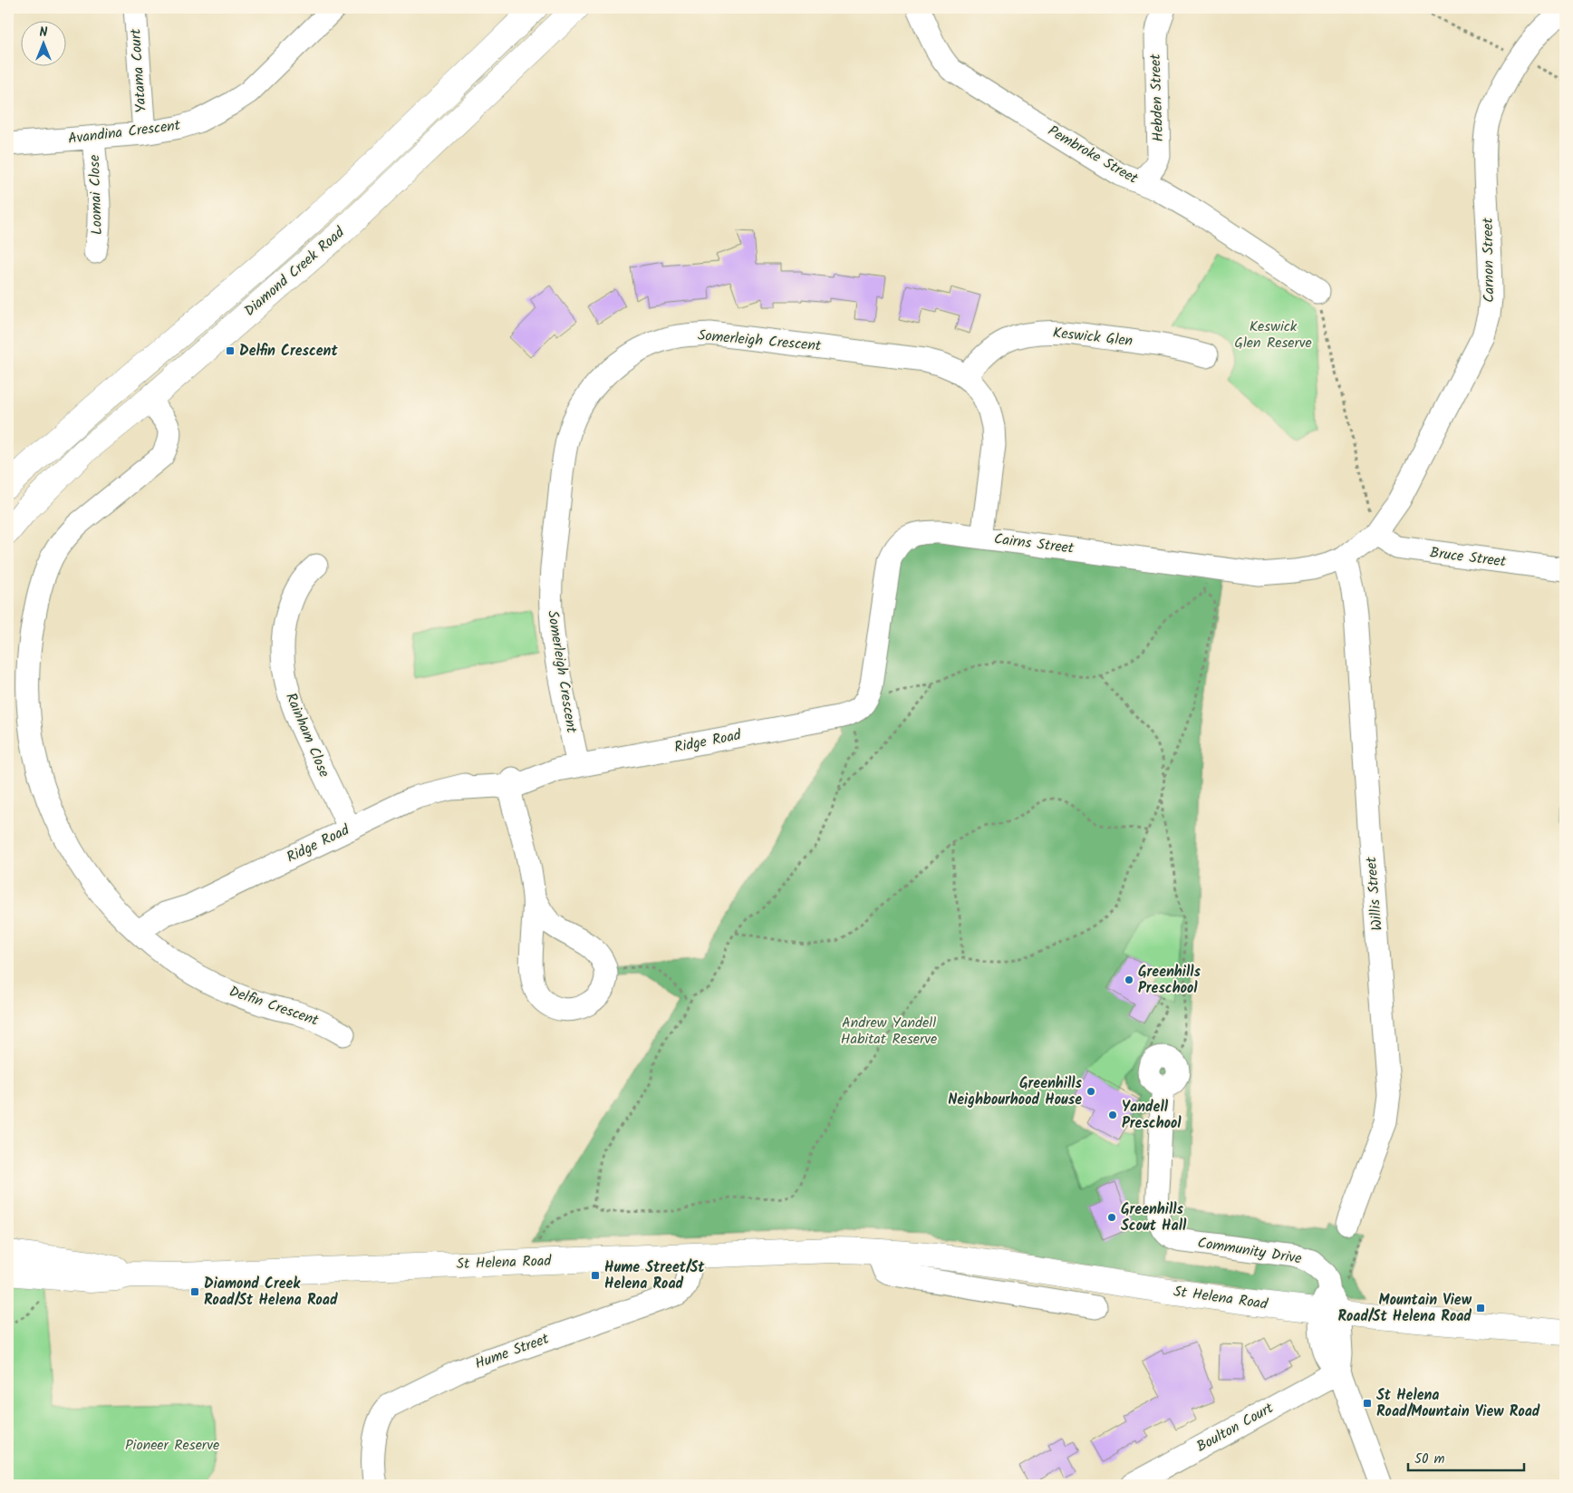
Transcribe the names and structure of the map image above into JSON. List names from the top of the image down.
{
  "streets": {
    "main road": ["Diamond Creek Road", "Delfin Crescent", "St Helena Road"],
    "street": [
      "Yatama Court",
      "Hebden Street",
      "Avandina Crescent",
      "Pembroke Street",
      "Loomai Close",
      "Carnon Street",
      "Keswick Glen",
      "Somerleigh Crescent",
      "Cairns Street",
      "Bruce Street",
      "Rainham Close",
      "Ridge Road",
      "Willis Street",
      "Community Drive",
      "Hume Street",
      "Boulton Court"
    ]
  },
  "crossings": [
    ["Yatama Court", "Avandina Crescent"],
    ["Hebden Street", "Pembroke Street"],
    ["Avandina Crescent", "Loomai Close"],
    ["Carnon Street", "Bruce Street"],
    ["Diamond Creek Road", "Delfin Crescent"],
    ["Keswick Glen", "Somerleigh Crescent"],
    ["Somerleigh Crescent", "Cairns Street"],
    ["Somerleigh Crescent", "Ridge Road"],
    ["Cairns Street", "Ridge Road"],
    ["Cairns Street", "Willis Street"],
    ["Rainham Close", "Ridge Road"],
    ["Ridge Road", "Delfin Crescent"],
    ["Community Drive", "St Helena Road"],
    ["Community Drive", "Boulton Court"],
    ["St Helena Road", "Hume Street"]
  ],
  "parks": ["Keswick Glen Reserve", "Andrew Yandell Habitat Reserve", "Pioneer Reserve"],
  "places": {
    "transit": [
      "Delfin Crescent",
      "Hume Street/St Helena Road",
      "Diamond Creek Road/St Helena Road",
      "Mountain View Road/St Helena Road",
      "St Helena Road/Mountain View Road"
    ],
    "other": [
      "Greenhills Preschool",
      "Greenhills Neighbourhood House",
      "Yandell Preschool",
      "Greenhills Scout Hall"
    ]
  },
  "scale_bar": "50 m",
  "north": "top"
}
